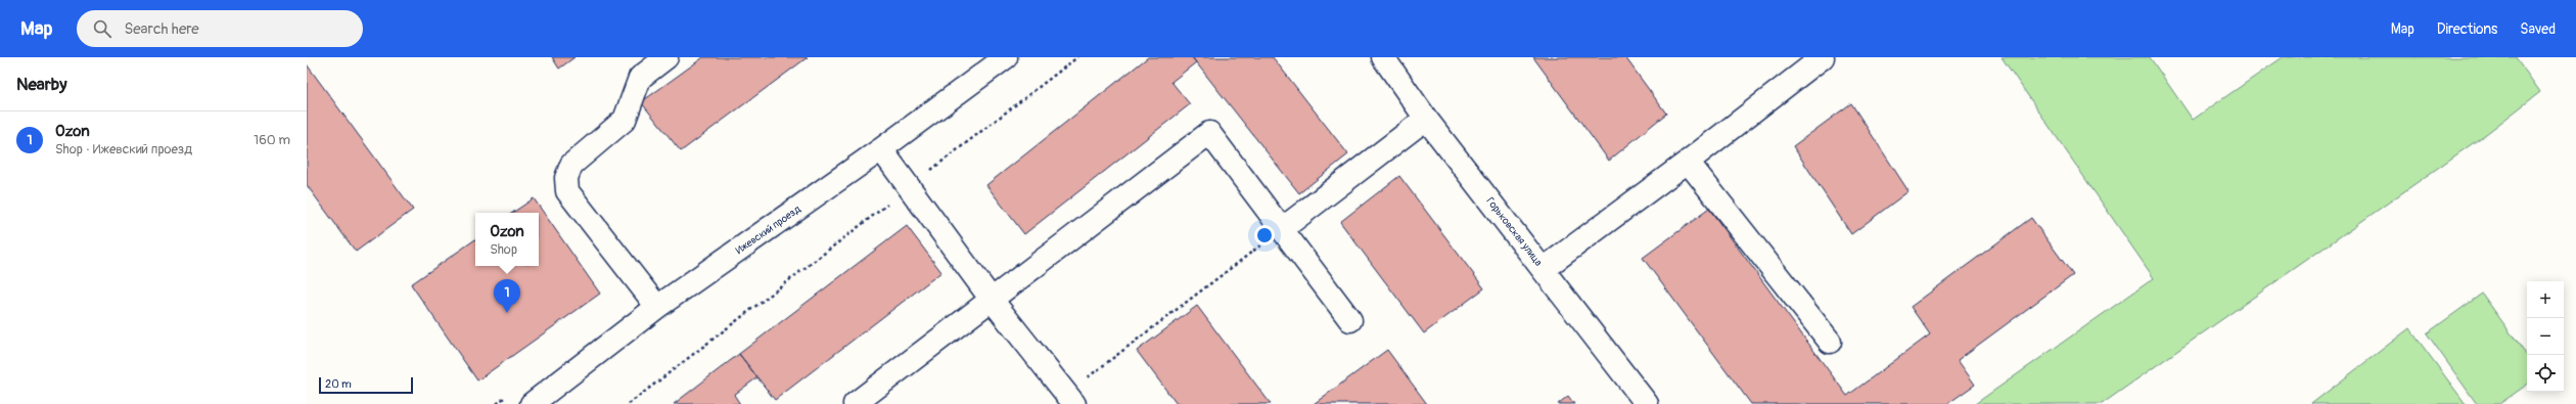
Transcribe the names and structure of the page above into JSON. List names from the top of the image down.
{
  "streets": {
    "street": ["Ижевский проезд", "Горьковская улица"]
  },
  "scale_bar": "20 m",
  "page": {
    "header": "Map",
    "search": "Search here",
    "nav": ["Map", "Directions", "Saved"],
    "heading": "Nearby",
    "list": [
      {
        "mark": "1",
        "name": "Ozon",
        "note": "Shop · Ижевский проезд",
        "value": "160 m"
      }
    ],
    "popup": ["Ozon", "Shop"],
    "pins": "1",
    "map_buttons": ["+", "−"],
    "scale": "20 m"
  }
}
